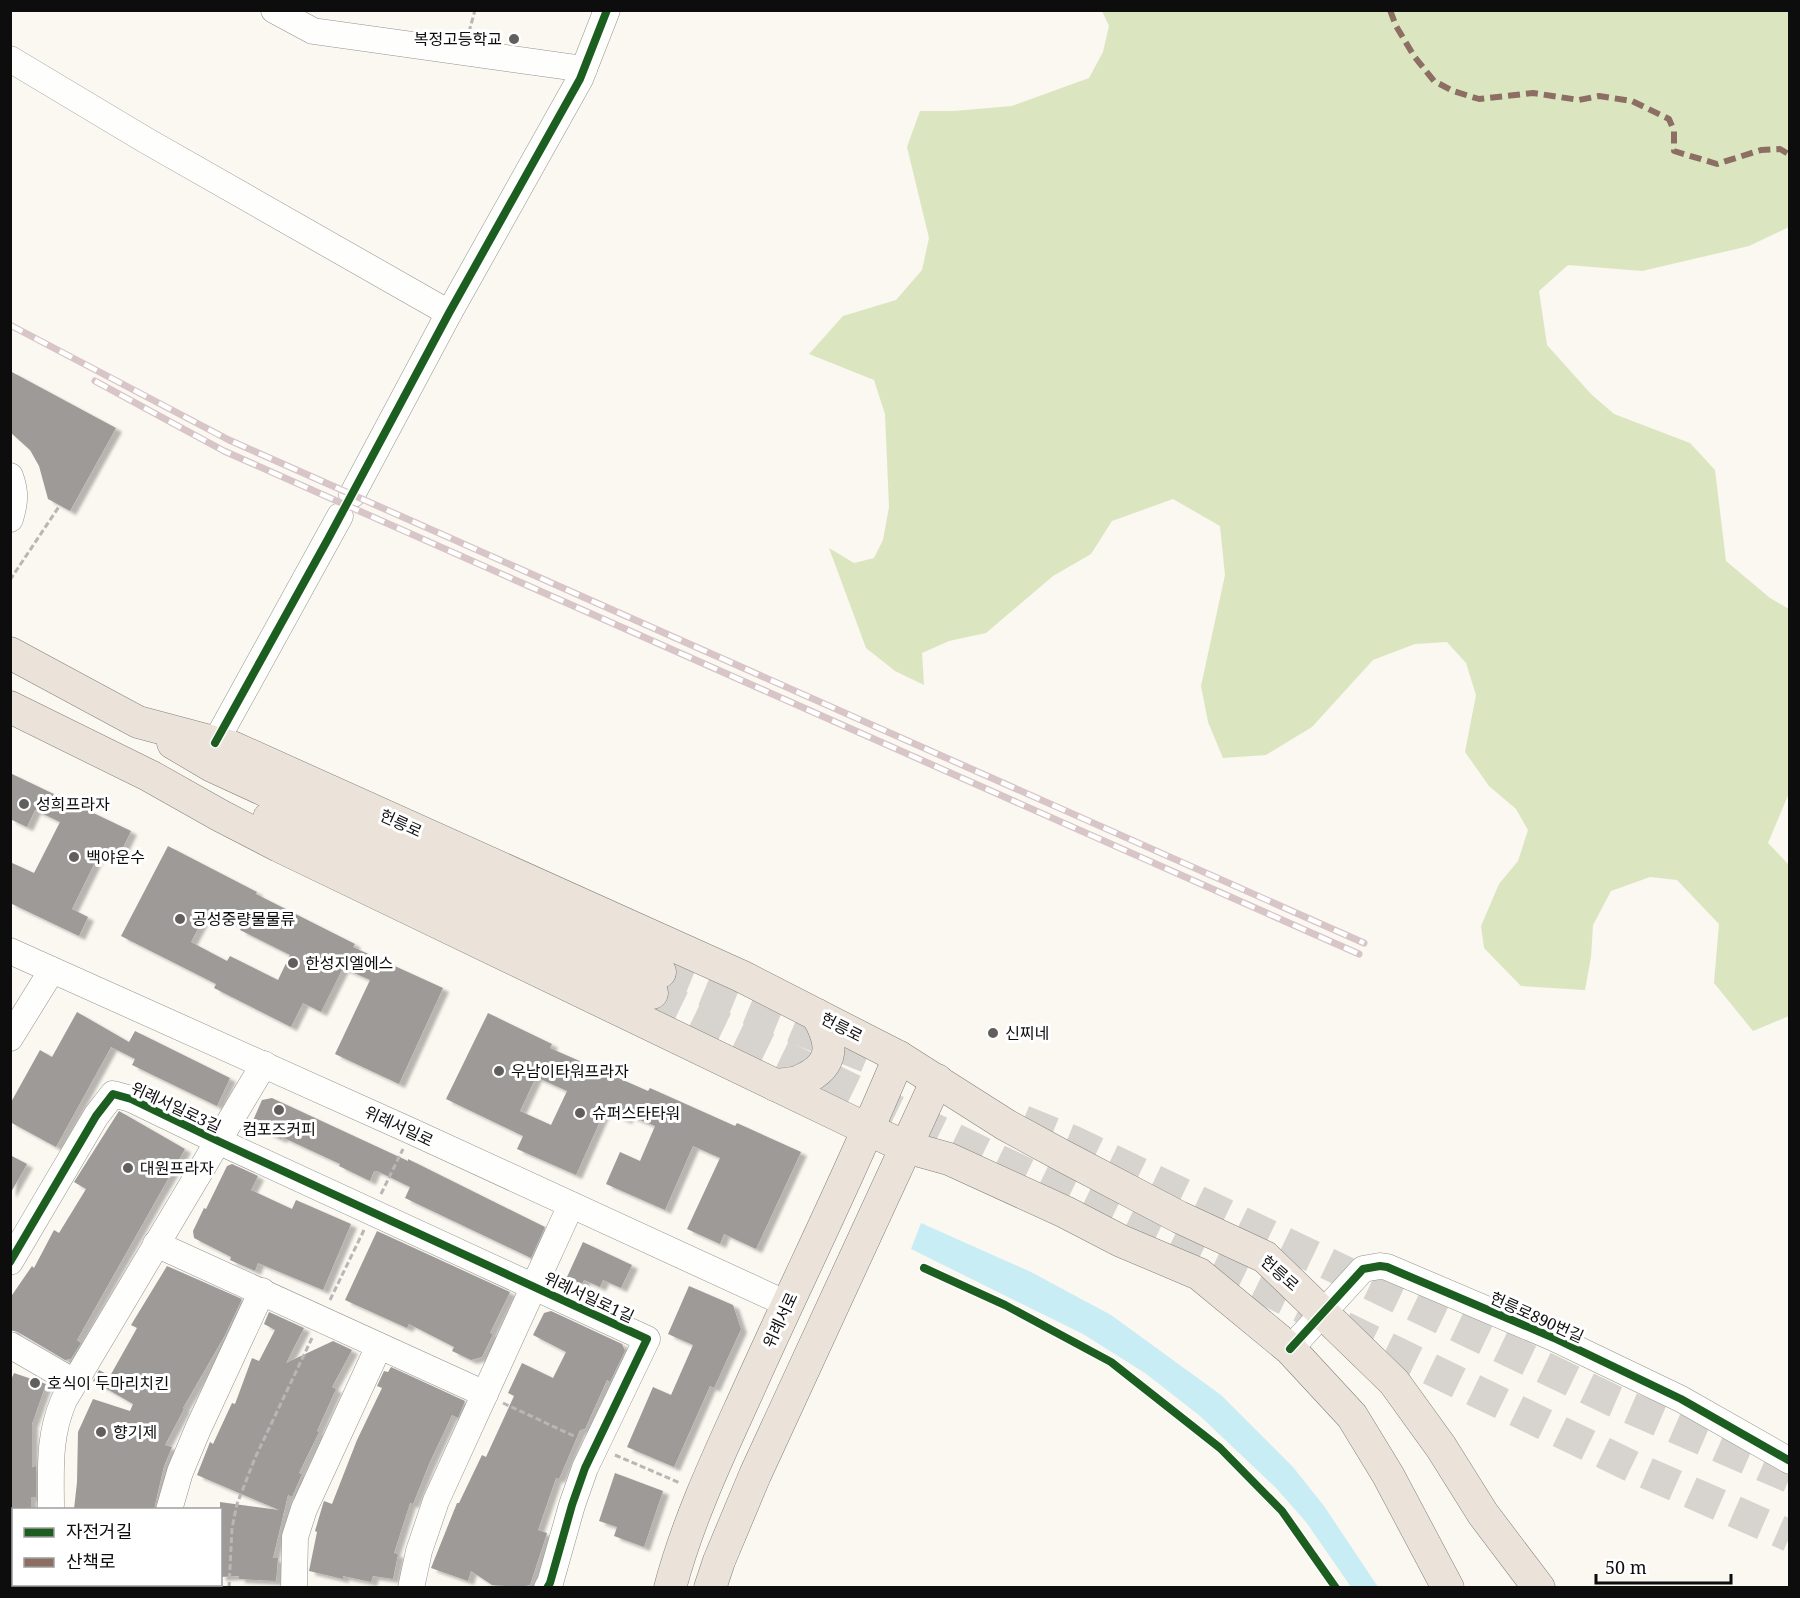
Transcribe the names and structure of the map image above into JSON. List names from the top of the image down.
{
  "streets": {
    "main road": ["헌릉로", "위례서로"],
    "street": [
      "위례서일로3길",
      "위례서일로",
      "위례서일로1길",
      "헌릉로890번길"
    ]
  },
  "crossings": [
    ["헌릉로", "헌릉로890번길"],
    ["헌릉로", "위례서로"],
    ["위례서일로3길", "위례서일로"],
    ["위례서일로3길", "위례서일로1길"],
    ["위례서일로", "위례서일로1길"],
    ["위례서일로", "위례서로"]
  ],
  "places": [
    "복정고등학교",
    "성희프라자",
    "백야운수",
    "공성중량물물류",
    "한성지엘에스",
    "신찌네",
    "우남이타워프라자",
    "컴포즈커피",
    "슈퍼스타타워",
    "대원프라자",
    "호식이 두마리치킨",
    "향기제"
  ],
  "legend": ["자전거길", "산책로"],
  "scale_bar": "50 m"
}
